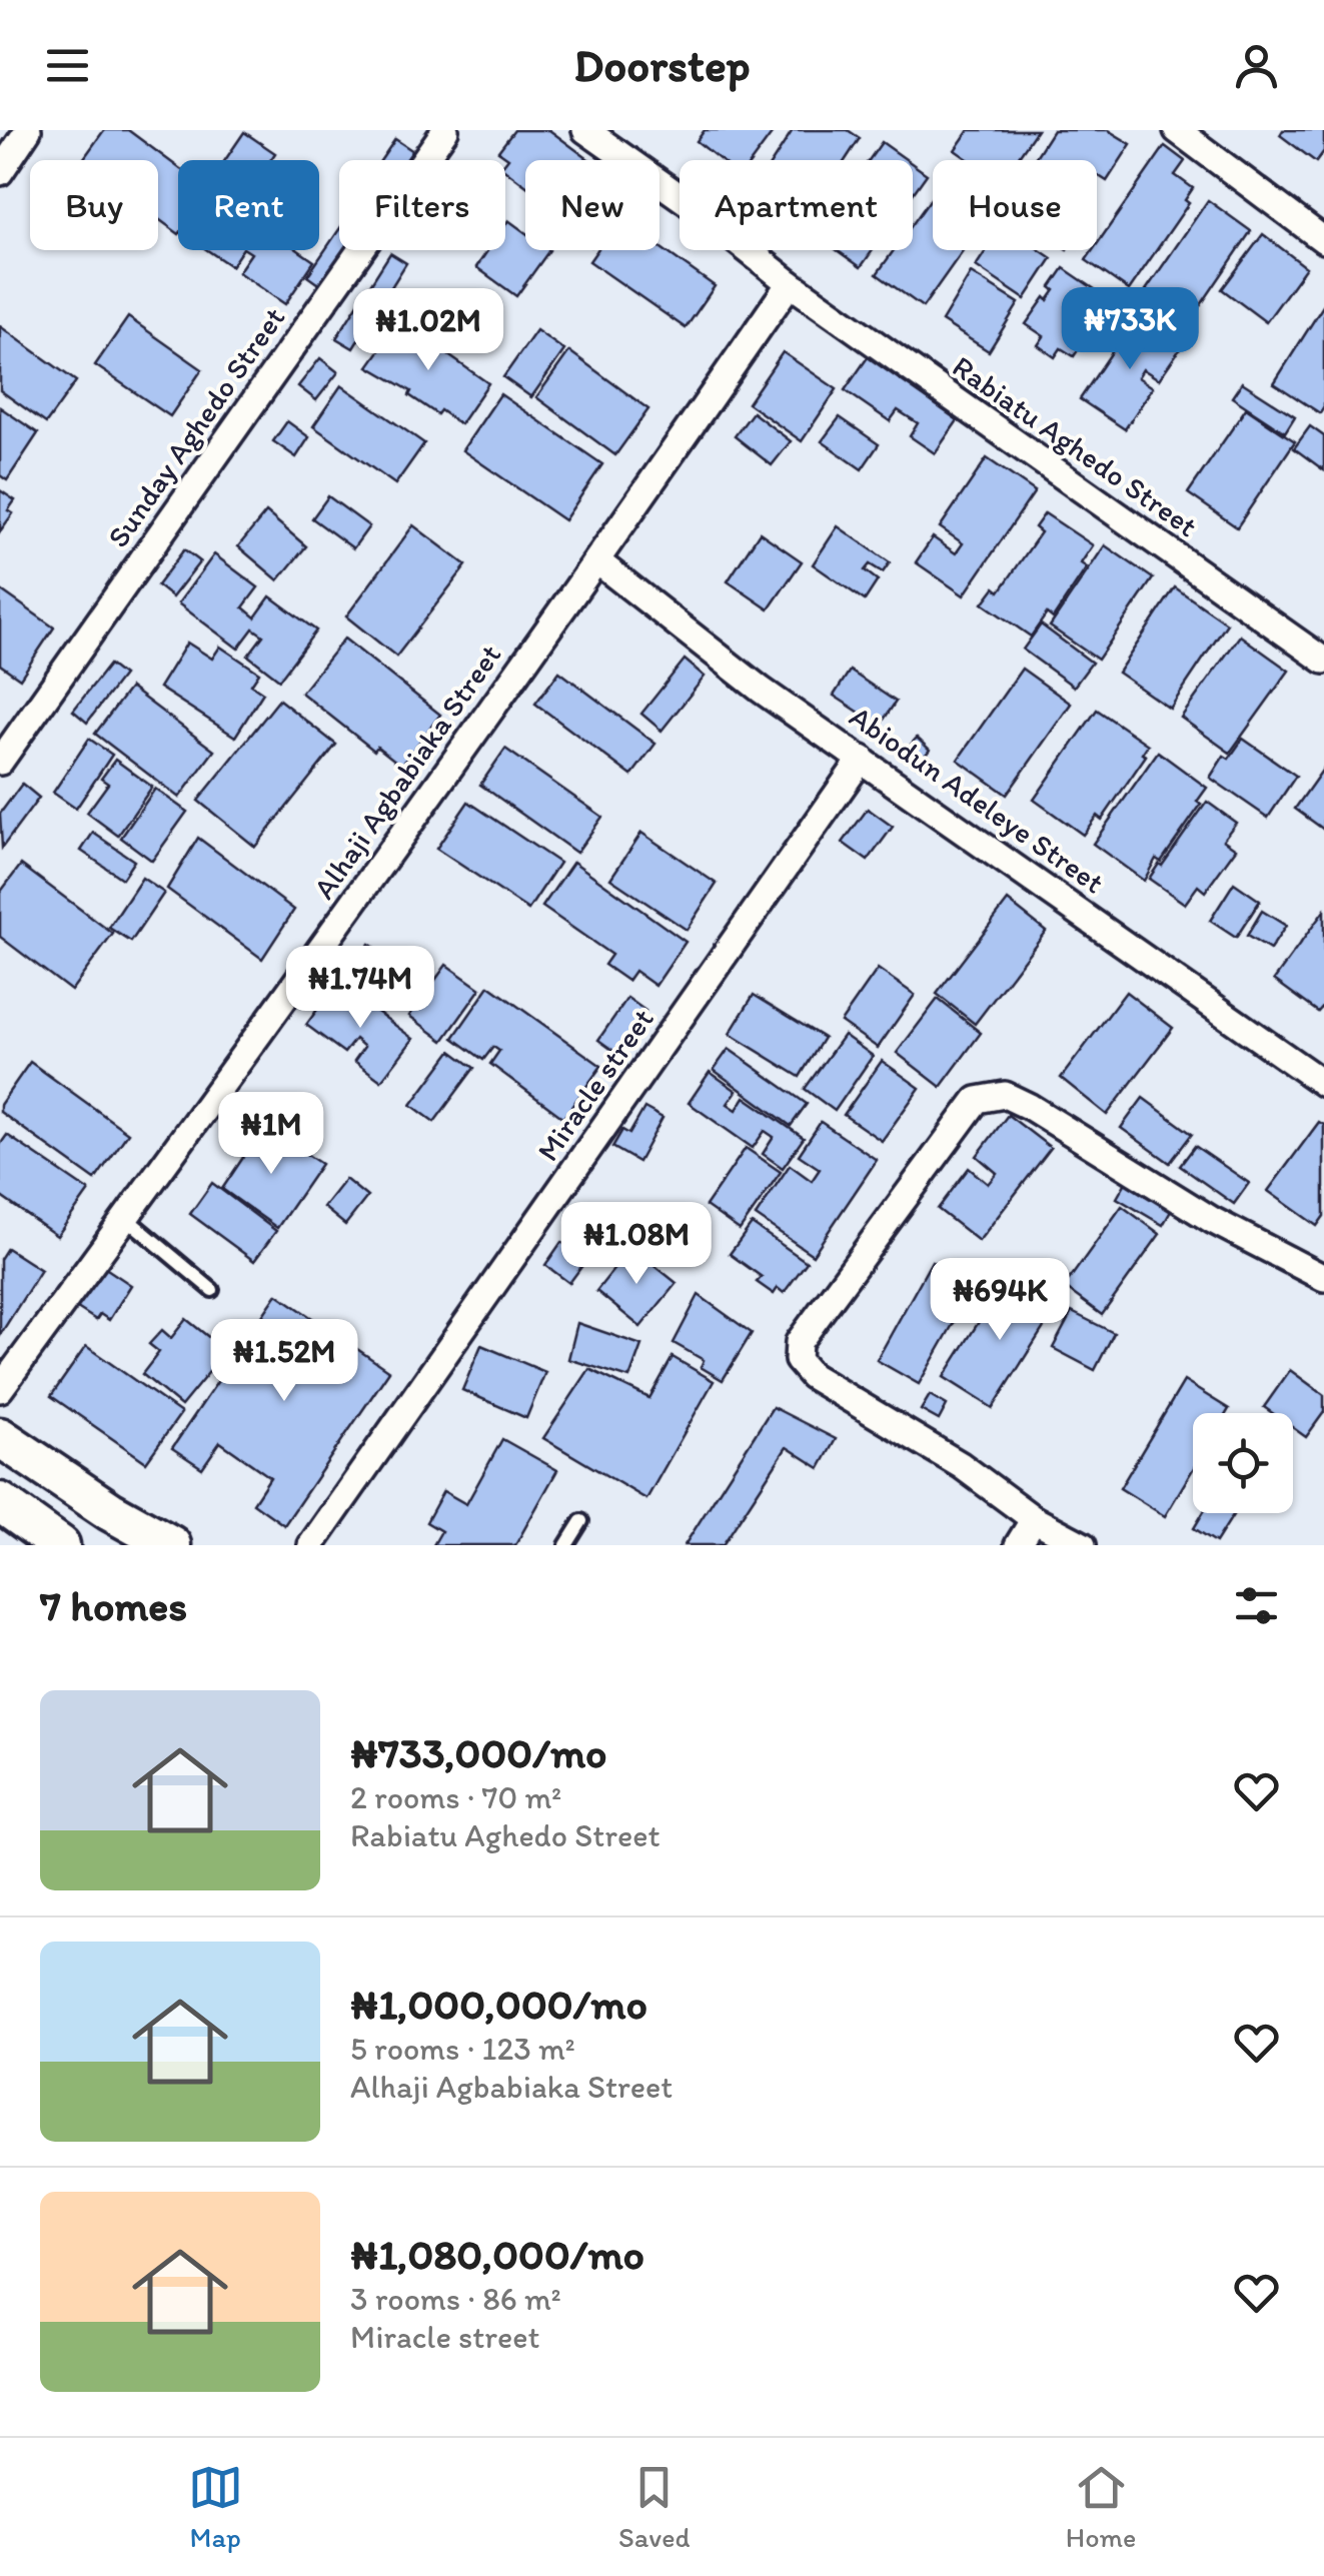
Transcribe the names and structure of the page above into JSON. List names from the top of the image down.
{
  "streets": {
    "street": [
      "Sunday Aghedo Street",
      "Rabiatu Aghedo Street",
      "Alhaji Agbabiaka Street",
      "Abiodun Adeleye Street",
      "Miracle street"
    ]
  },
  "crossings": [
    ["Rabiatu Aghedo Street", "Alhaji Agbabiaka Street"],
    ["Alhaji Agbabiaka Street", "Abiodun Adeleye Street"],
    ["Abiodun Adeleye Street", "Miracle street"]
  ],
  "page": {
    "header": "Doorstep",
    "chip": [
      "Buy",
      "Rent",
      "Filters",
      "New",
      "Apartment",
      "House"
    ],
    "price": [
      "₦733K",
      "₦1.02M",
      "₦1.74M",
      "₦1M",
      "₦1.08M",
      "₦694K",
      "₦1.52M"
    ],
    "heading": "7 homes",
    "list": [
      {
        "name": "₦733,000/mo",
        "note": "2 rooms · 70 m² · Rabiatu Aghedo Street"
      },
      {
        "name": "₦1,000,000/mo",
        "note": "5 rooms · 123 m² · Alhaji Agbabiaka Street"
      },
      {
        "name": "₦1,080,000/mo",
        "note": "3 rooms · 86 m² · Miracle street"
      }
    ],
    "tabs": ["Map", "Saved", "Home"]
  }
}
